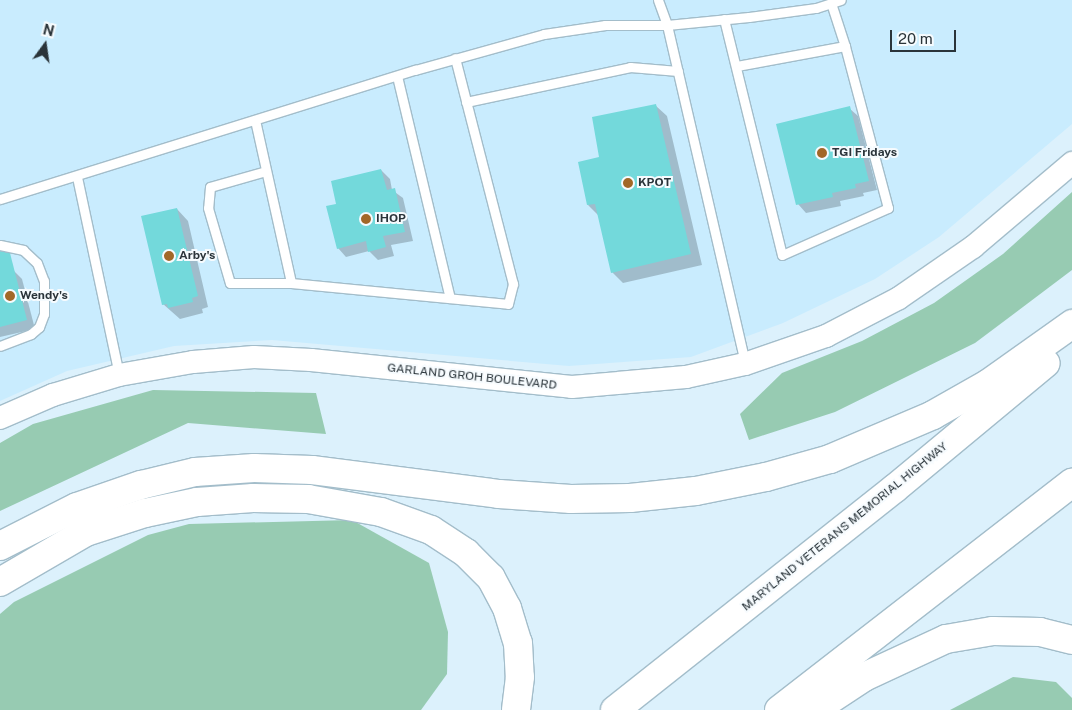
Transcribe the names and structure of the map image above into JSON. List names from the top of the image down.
{
  "streets": {
    "highway": ["MARYLAND VETERANS MEMORIAL HIGHWAY"],
    "street": ["GARLAND GROH BOULEVARD"]
  },
  "places": [
    "TGI Fridays",
    "KPOT",
    "IHOP",
    "Arby's",
    "Wendy's"
  ],
  "scale_bar": "20 m",
  "north": "top"
}
